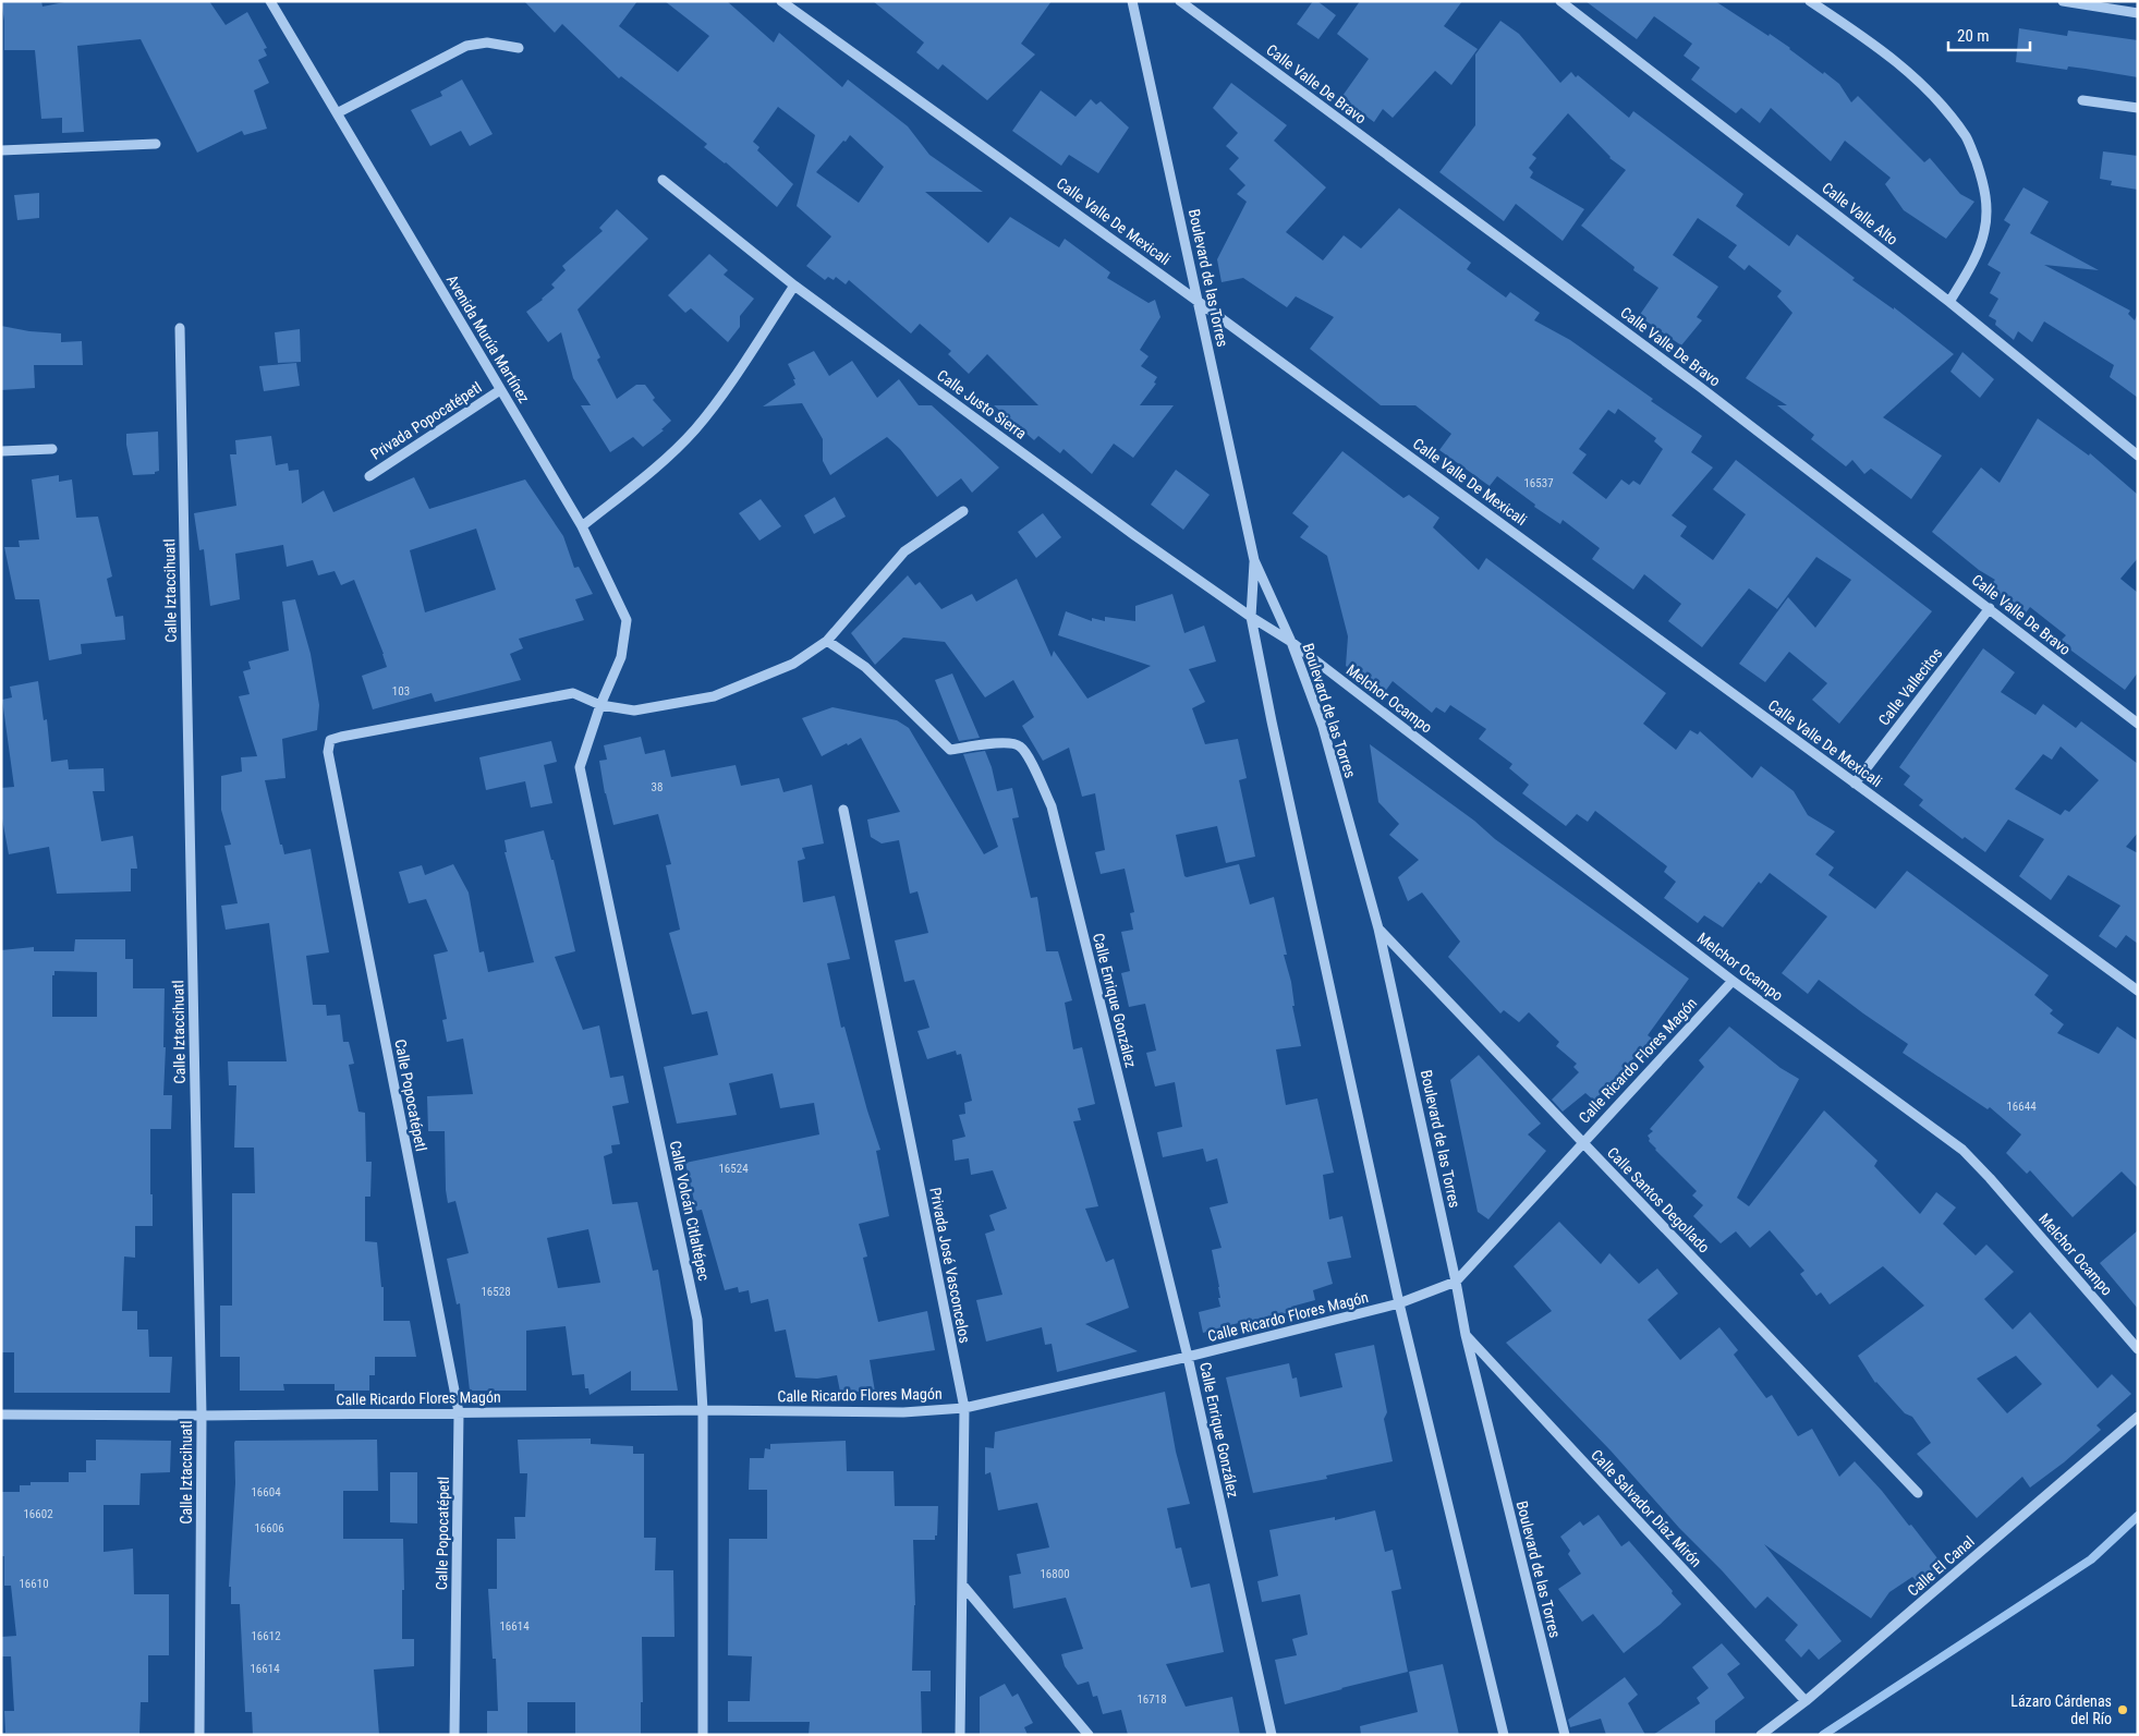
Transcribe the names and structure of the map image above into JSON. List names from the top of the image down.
{
  "streets": {
    "street": [
      "Calle Valle De Bravo",
      "Calle Valle Alto",
      "Calle Valle De Mexicali",
      "Boulevard de las Torres",
      "Avenida Murúa Martínez",
      "Calle Justo Sierra",
      "Privada Popocatépetl",
      "Calle Iztaccihuatl",
      "Calle Vallecitos",
      "Melchor Ocampo",
      "Calle Enrique González",
      "Calle Ricardo Flores Magón",
      "Calle Popocatépetl",
      "Calle Santos Degollado",
      "Calle Volcán Citlaltépec",
      "Privada José Vasconcelos",
      "Calle Salvador Díaz Mirón",
      "Calle El Canal"
    ]
  },
  "crossings": [
    ["Calle Valle De Bravo", "Calle Vallecitos"],
    ["Calle Valle De Mexicali", "Boulevard de las Torres"],
    ["Calle Valle De Mexicali", "Calle Vallecitos"],
    ["Boulevard de las Torres", "Calle Justo Sierra"],
    ["Boulevard de las Torres", "Melchor Ocampo"],
    ["Boulevard de las Torres", "Calle Ricardo Flores Magón"],
    ["Boulevard de las Torres", "Calle Santos Degollado"],
    ["Boulevard de las Torres", "Calle Salvador Díaz Mirón"],
    ["Avenida Murúa Martínez", "Privada Popocatépetl"],
    ["Avenida Murúa Martínez", "Calle Popocatépetl"],
    ["Avenida Murúa Martínez", "Calle Volcán Citlaltépec"],
    ["Calle Justo Sierra", "Melchor Ocampo"],
    ["Calle Iztaccihuatl", "Calle Ricardo Flores Magón"],
    ["Melchor Ocampo", "Calle Ricardo Flores Magón"],
    ["Calle Enrique González", "Calle Ricardo Flores Magón"],
    ["Calle Ricardo Flores Magón", "Calle Popocatépetl"],
    ["Calle Ricardo Flores Magón", "Calle Santos Degollado"],
    ["Calle Ricardo Flores Magón", "Calle Volcán Citlaltépec"],
    ["Calle Ricardo Flores Magón", "Privada José Vasconcelos"],
    ["Calle Popocatépetl", "Calle Volcán Citlaltépec"],
    ["Calle Salvador Díaz Mirón", "Calle El Canal"]
  ],
  "places": ["Lázaro Cárdenas del Río"],
  "house_numbers": [
    "16537",
    "103",
    "38",
    "16644",
    "16524",
    "16528",
    "16604",
    "16602",
    "16606",
    "16800",
    "16610",
    "16614",
    "16612",
    "16614",
    "16718"
  ],
  "scale_bar": "20 m"
}
